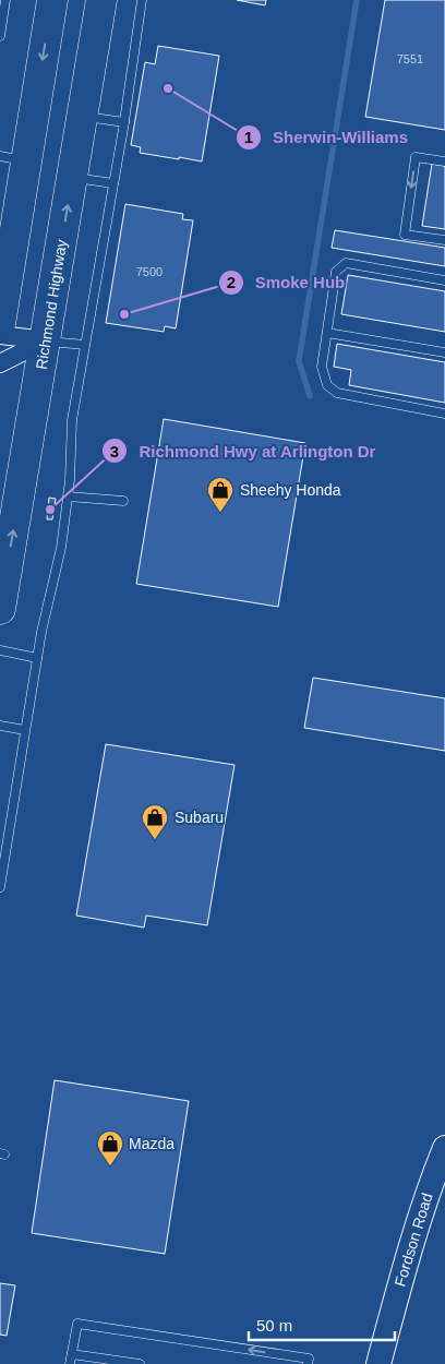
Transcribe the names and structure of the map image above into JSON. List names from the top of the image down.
{
  "streets": {
    "highway": ["Richmond Highway"],
    "street": ["Fordson Road"]
  },
  "places": {
    "other": ["Sherwin-Williams", "Smoke Hub", "Richmond Hwy at Arlington Dr"],
    "shop": ["Sheehy Honda", "Subaru", "Mazda"]
  },
  "house_numbers": ["7551", "7500"],
  "scale_bar": "50 m"
}
